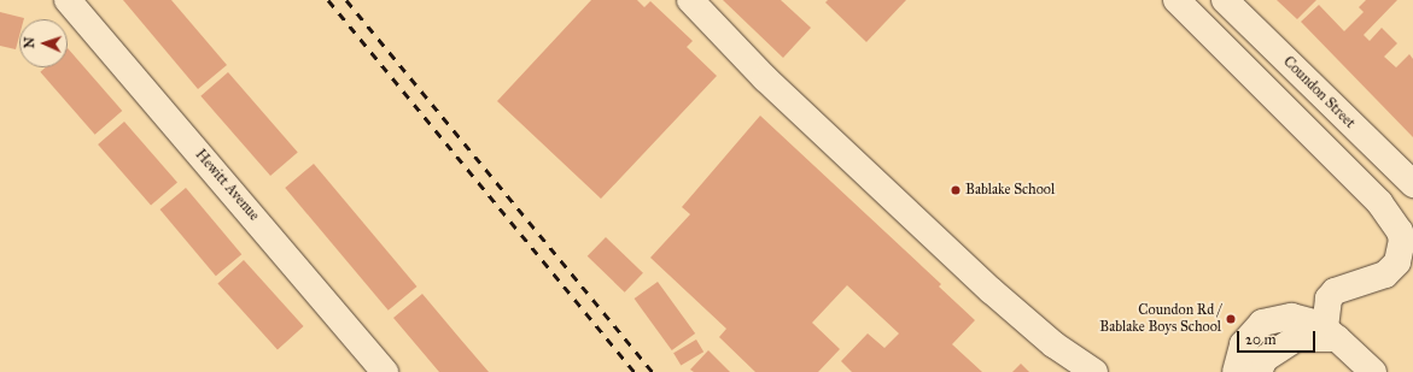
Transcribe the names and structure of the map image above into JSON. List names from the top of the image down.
{
  "streets": {
    "street": ["Coundon Street", "Hewitt Avenue"]
  },
  "places": ["Bablake School", "Coundon Rd / Bablake Boys School"],
  "scale_bar": "20 m",
  "north": "left"
}
